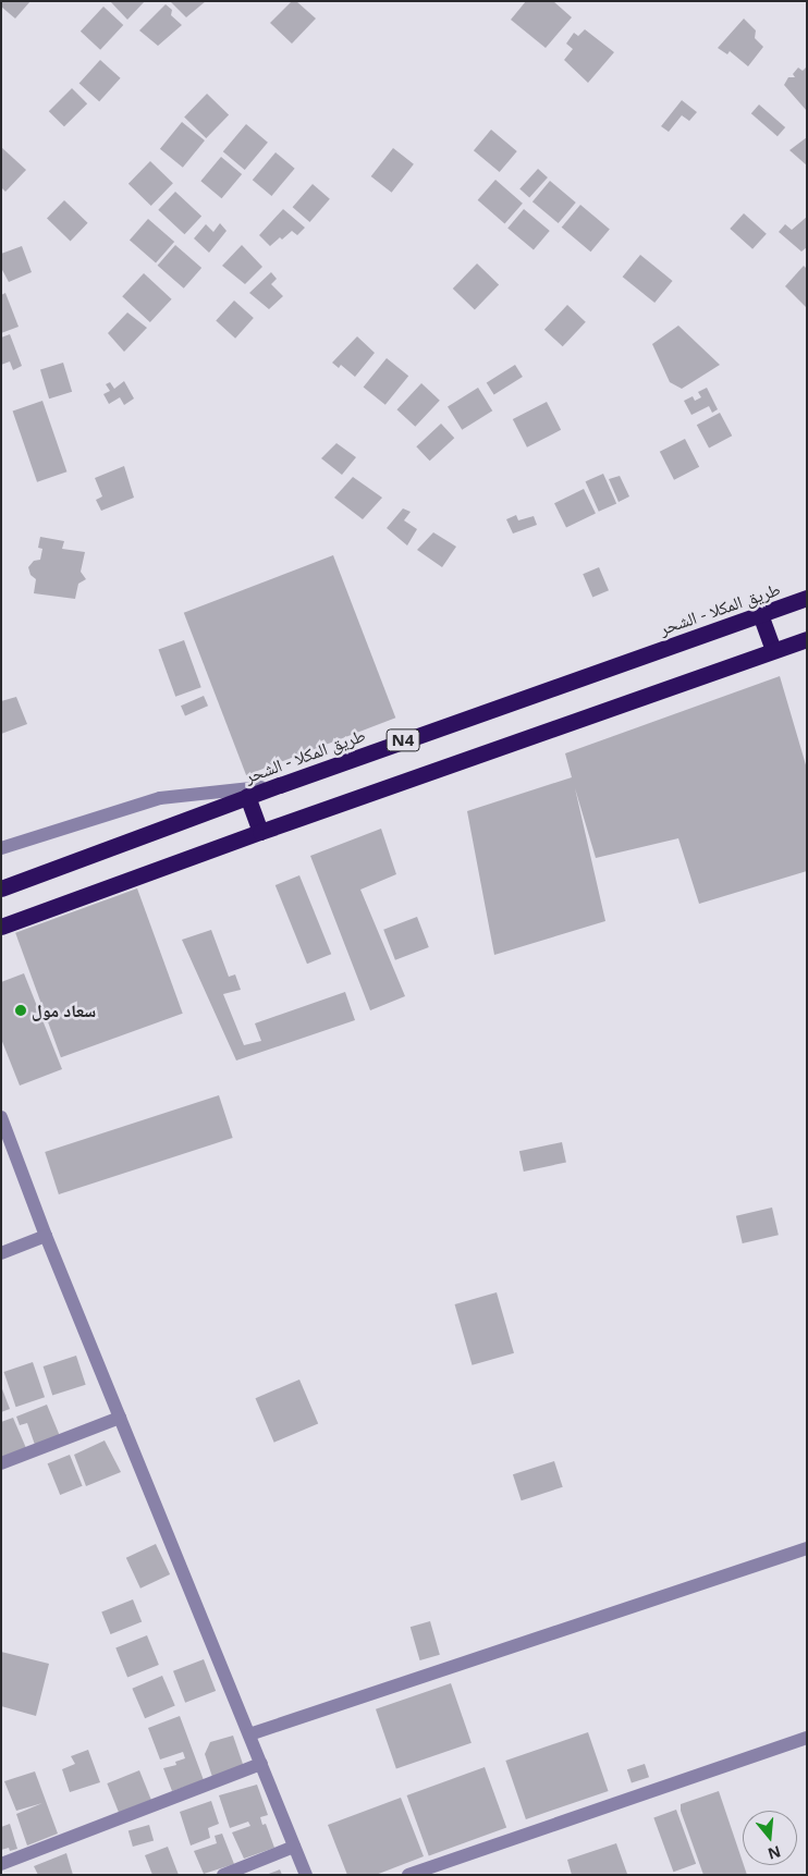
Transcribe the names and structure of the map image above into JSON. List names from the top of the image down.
{
  "streets": {
    "highway": ["طريق المكلا - الشحر", "N4"]
  },
  "places": ["سعاد مول"],
  "north": "bottom"
}
